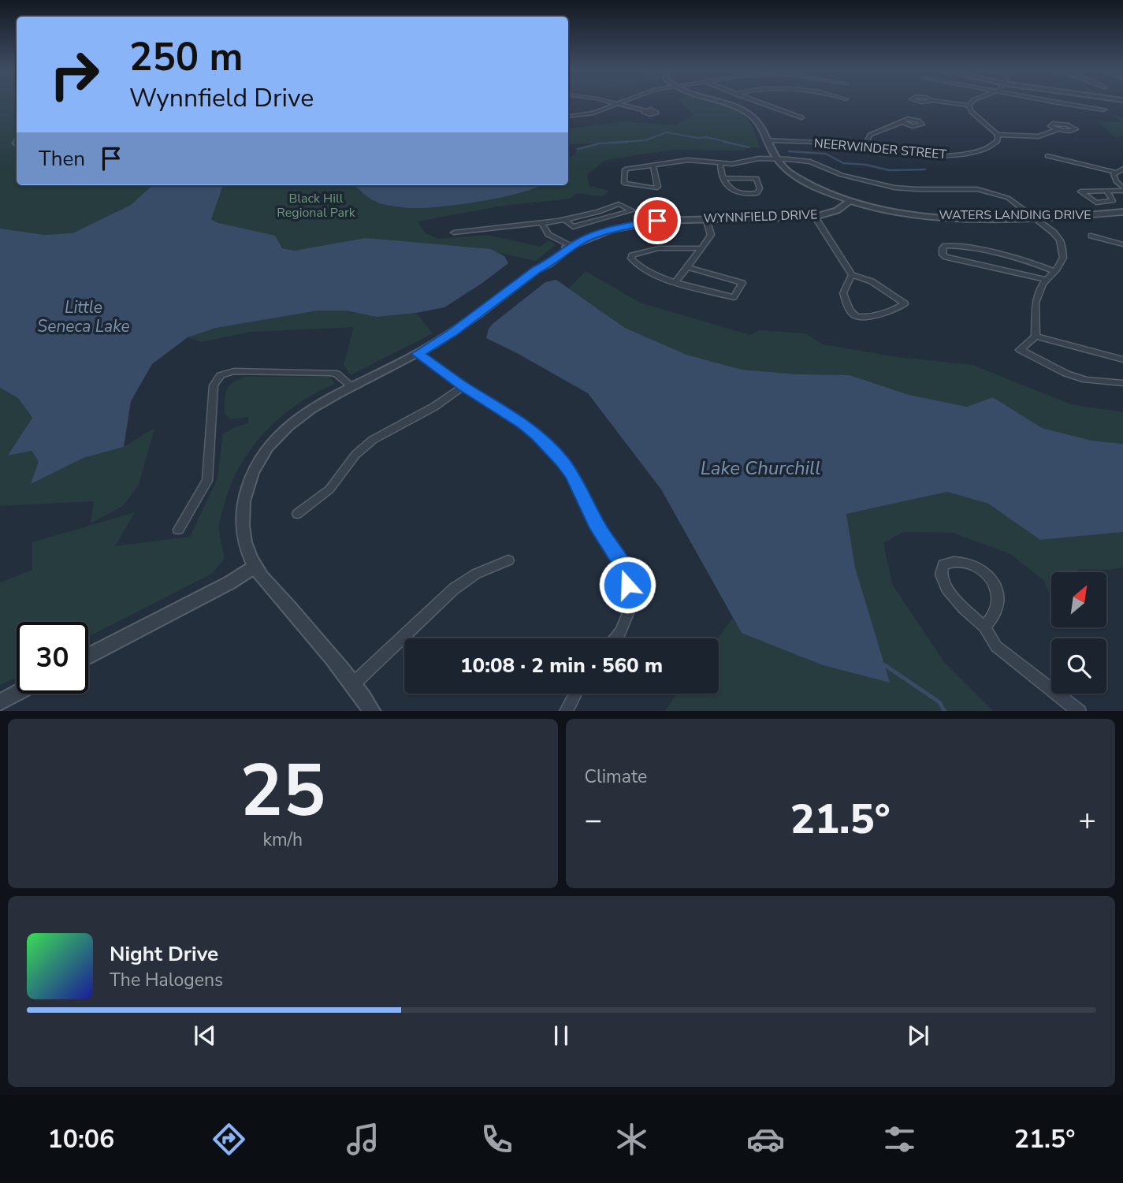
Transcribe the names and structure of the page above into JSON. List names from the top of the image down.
{
  "streets": {
    "street": ["NEERWINDER STREET", "WATERS LANDING DRIVE", "WYNNFIELD DRIVE"]
  },
  "crossings": [
    ["NEERWINDER STREET", "WATERS LANDING DRIVE"],
    ["WATERS LANDING DRIVE", "WYNNFIELD DRIVE"]
  ],
  "water": ["Little Seneca Lake", "Lake Churchill"],
  "parks": ["Black Hill Regional Park"],
  "north": "top right",
  "page": {
    "turn": ["250 m", "Wynnfield Drive"],
    "then": "Then",
    "limit": "30",
    "trip": "10:08 · 2 min · 560 m",
    "tile": [
      ["25", "km/h"],
      "Climate"
    ],
    "heat": ["−", "21.5°", "+"],
    "song": ["Night Drive", "The Halogens"],
    "tabs": ["10:06", "21.5°"]
  }
}
